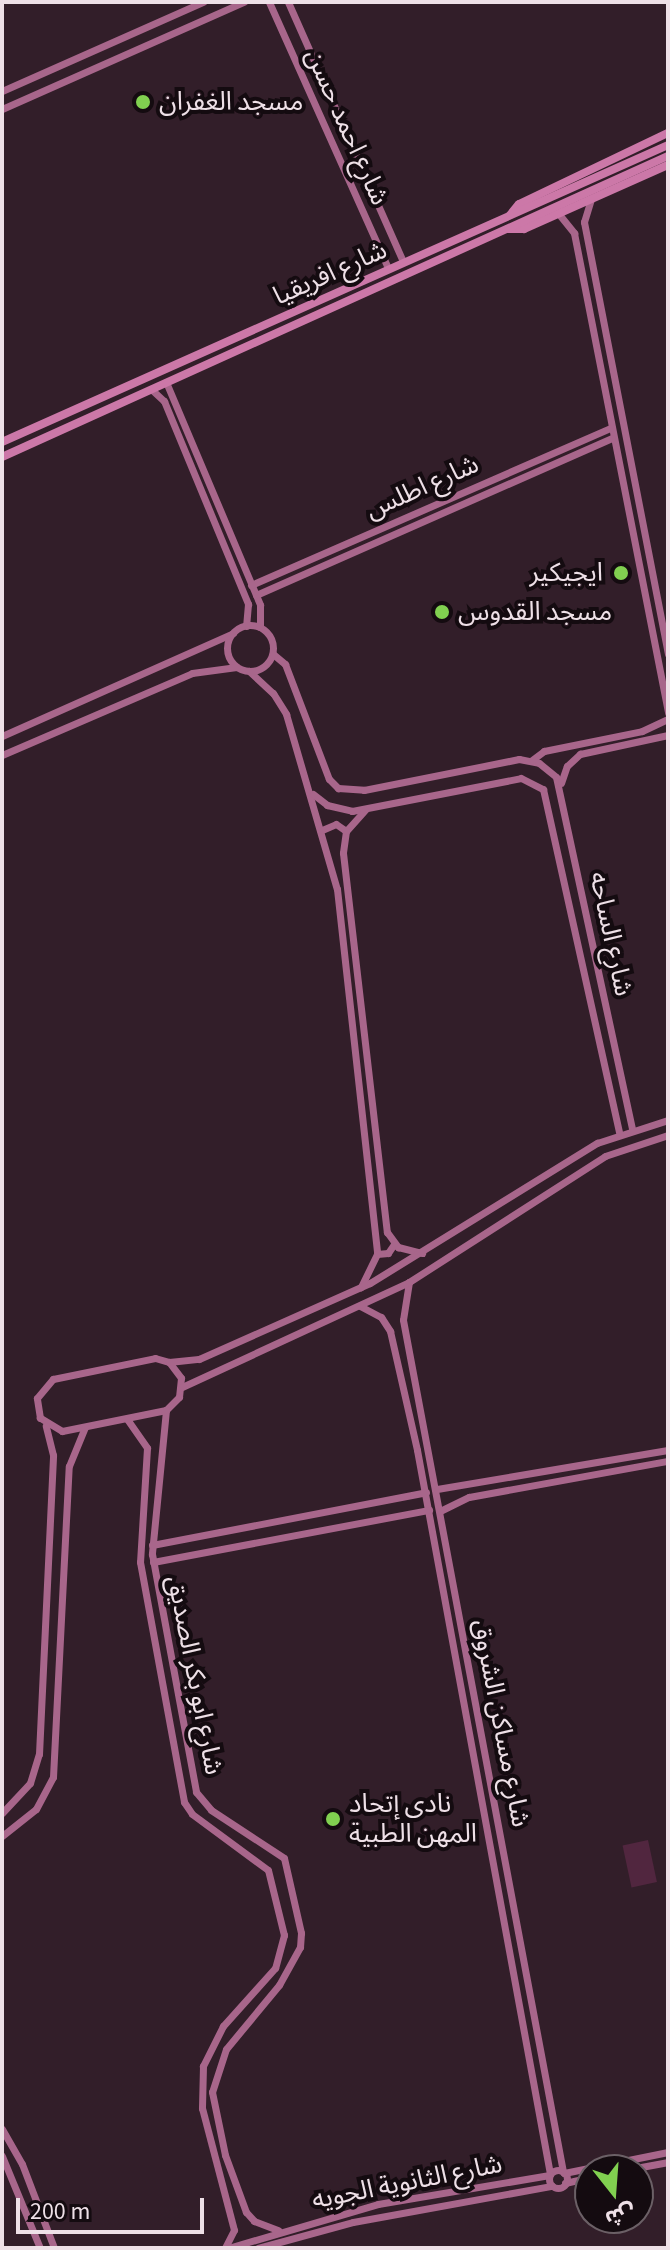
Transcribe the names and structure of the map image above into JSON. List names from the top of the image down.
{
  "streets": {
    "main road": ["شارع افريقيا"],
    "street": [
      "شارع احمد حسن",
      "شارع اطلس",
      "شارع الساحه",
      "شارع ابو بكر الصديق",
      "شارع مساكن الشروق",
      "شارع الثانوية الجويه"
    ]
  },
  "crossings": [
    ["شارع احمد حسن", "شارع افريقيا"],
    ["شارع مساكن الشروق", "شارع الثانوية الجويه"]
  ],
  "places": [
    "مسجد الغفران",
    "ايجيكير",
    "مسجد القدوس",
    "نادى إتحاد المهن الطبية"
  ],
  "scale_bar": "200 m",
  "north": "bottom"
}
